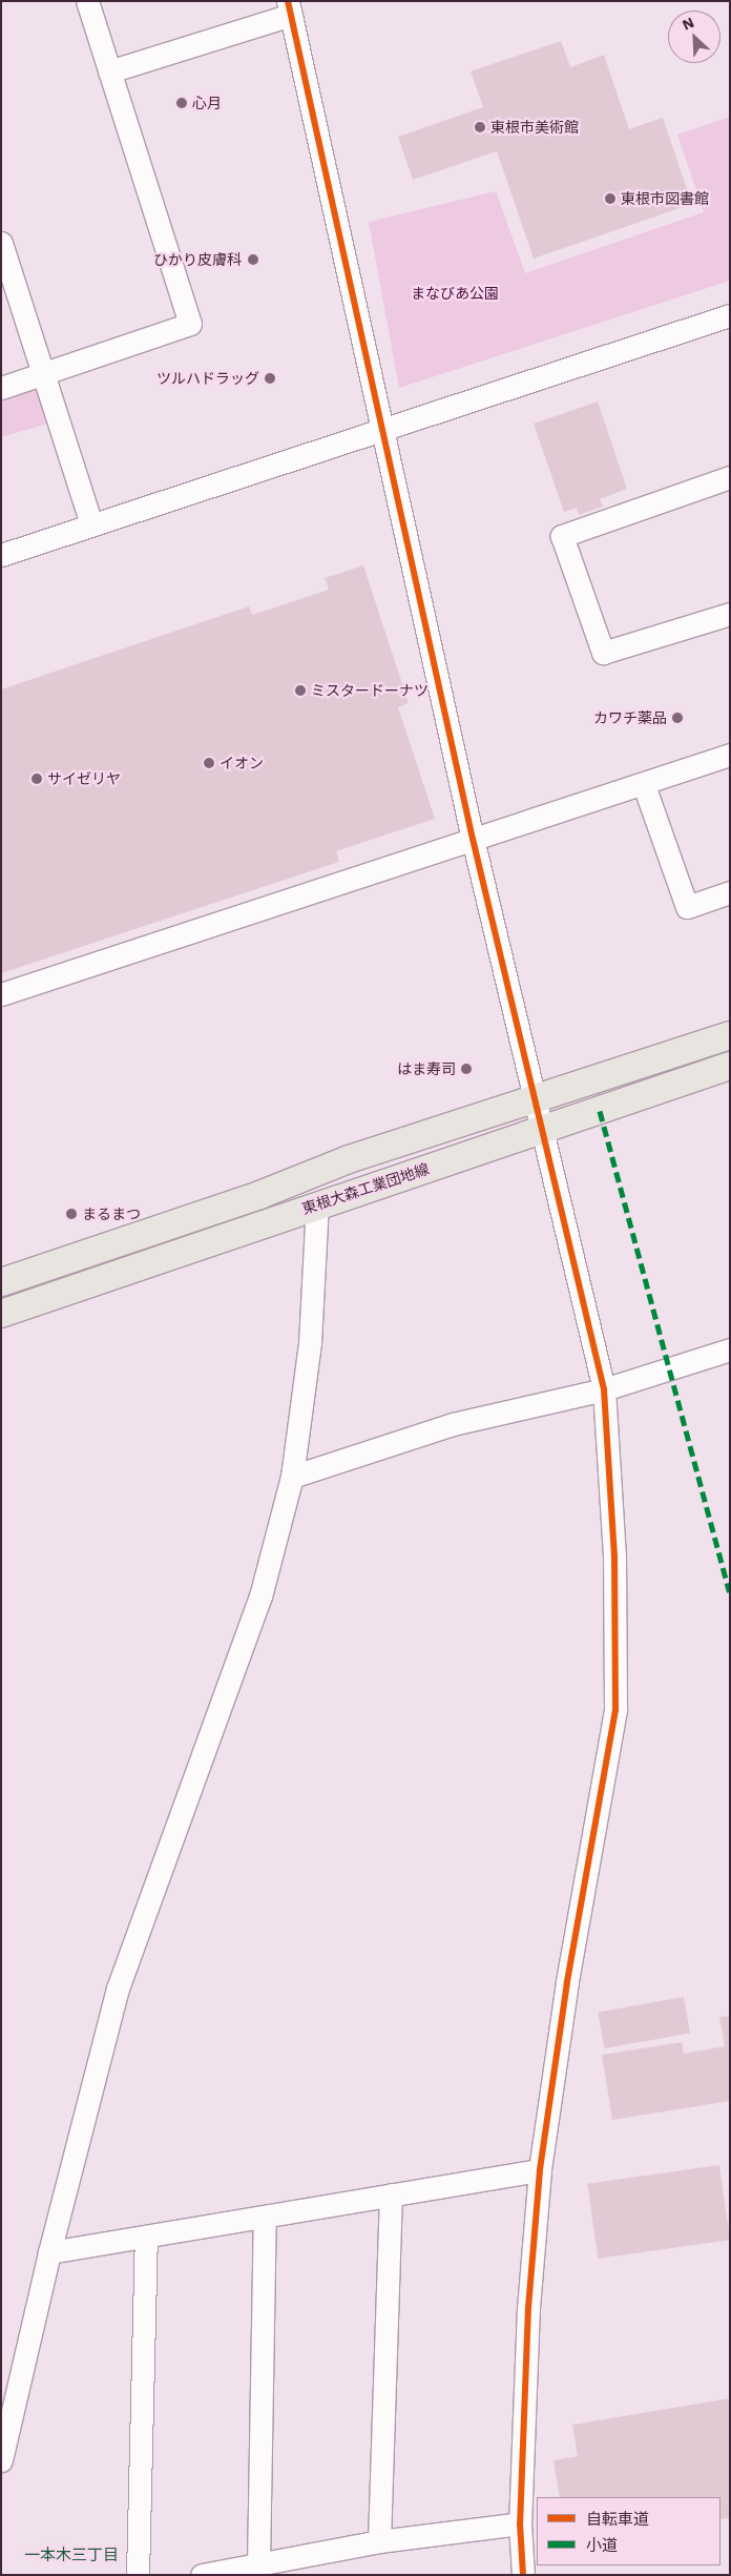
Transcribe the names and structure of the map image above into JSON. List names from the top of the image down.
{
  "streets": {
    "main road": ["東根大森工業団地線"]
  },
  "districts": ["一本木三丁目"],
  "parks": ["まなびあ公園"],
  "places": [
    "心月",
    "東根市美術館",
    "東根市図書館",
    "ひかり皮膚科",
    "ツルハドラッグ",
    "ミスタードーナツ",
    "カワチ薬品",
    "イオン",
    "サイゼリヤ",
    "はま寿司",
    "まるまつ"
  ],
  "legend": ["自転車道", "小道"],
  "north": "top left"
}
